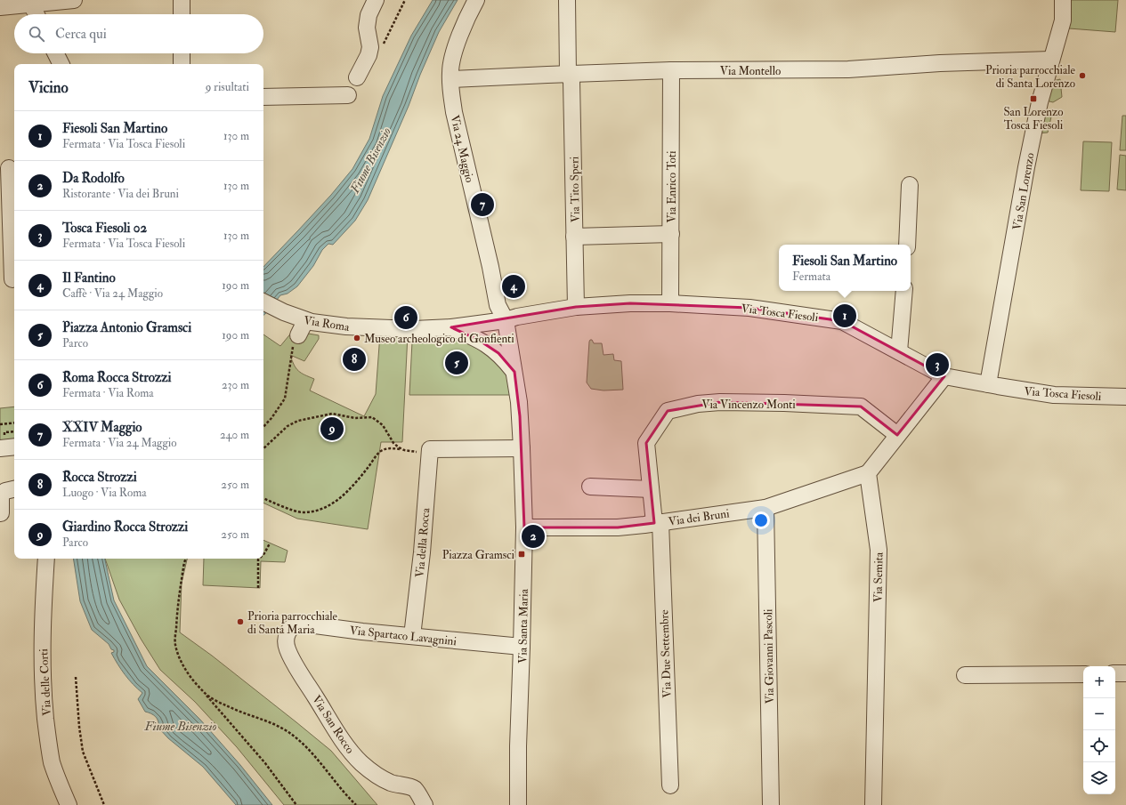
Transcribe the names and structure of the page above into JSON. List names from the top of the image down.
{
  "streets": {
    "street": [
      "Via Montello",
      "Via 24 Maggio",
      "Via Enrico Toti",
      "Via Tito Speri",
      "Via San Lorenzo",
      "Via Tosca Fiesoli",
      "Via Roma",
      "Via Vincenzo Monti",
      "Via dei Bruni",
      "Via della Rocca",
      "Via Semita",
      "Via Santa Maria",
      "Via Spartaco Lavagnini",
      "Via Due Settembre",
      "Via Giovanni Pascoli",
      "Via delle Corti",
      "Via San Rocco"
    ]
  },
  "crossings": [
    ["Via Montello", "Via 24 Maggio"],
    ["Via Montello", "Via Enrico Toti"],
    ["Via Montello", "Via Tito Speri"],
    ["Via Montello", "Via San Lorenzo"],
    ["Via 24 Maggio", "Via Tosca Fiesoli"],
    ["Via 24 Maggio", "Via Santa Maria"],
    ["Via Enrico Toti", "Via Tosca Fiesoli"],
    ["Via Tito Speri", "Via Tosca Fiesoli"],
    ["Via San Lorenzo", "Via Tosca Fiesoli"],
    ["Via Vincenzo Monti", "Via dei Bruni"],
    ["Via Vincenzo Monti", "Via Due Settembre"],
    ["Via dei Bruni", "Via Semita"],
    ["Via dei Bruni", "Via Santa Maria"],
    ["Via dei Bruni", "Via Due Settembre"],
    ["Via dei Bruni", "Via Giovanni Pascoli"],
    ["Via della Rocca", "Via Spartaco Lavagnini"],
    ["Via Santa Maria", "Via Spartaco Lavagnini"],
    ["Via Spartaco Lavagnini", "Via San Rocco"]
  ],
  "water": ["Fiume Bisenzio"],
  "places": {
    "other": ["Prioria parrocchiale di Santa Lorenzo", "Museo archeologico di Gonfienti", "Prioria parrocchiale di Santa Maria"],
    "transit": ["San Lorenzo Tosca Fiesoli", "Piazza Gramsci"]
  },
  "page": {
    "search": "Cerca qui",
    "heading": ["Vicino", "9 risultati"],
    "list": [
      {
        "mark": "1",
        "name": "Fiesoli San Martino",
        "note": "Fermata · Via Tosca Fiesoli",
        "value": "130 m"
      },
      {
        "mark": "2",
        "name": "Da Rodolfo",
        "note": "Ristorante · Via dei Bruni",
        "value": "130 m"
      },
      {
        "mark": "3",
        "name": "Tosca Fiesoli 02",
        "note": "Fermata · Via Tosca Fiesoli",
        "value": "130 m"
      },
      {
        "mark": "4",
        "name": "Il Fantino",
        "note": "Caffè · Via 24 Maggio",
        "value": "190 m"
      },
      {
        "mark": "5",
        "name": "Piazza Antonio Gramsci",
        "note": "Parco",
        "value": "190 m"
      },
      {
        "mark": "6",
        "name": "Roma Rocca Strozzi",
        "note": "Fermata · Via Roma",
        "value": "230 m"
      },
      {
        "mark": "7",
        "name": "XXIV Maggio",
        "note": "Fermata · Via 24 Maggio",
        "value": "240 m"
      },
      {
        "mark": "8",
        "name": "Rocca Strozzi",
        "note": "Luogo · Via Roma",
        "value": "250 m"
      },
      {
        "mark": "9",
        "name": "Giardino Rocca Strozzi",
        "note": "Parco",
        "value": "250 m"
      }
    ],
    "pins": [
      "7",
      "4",
      "1",
      "6",
      "8",
      "5",
      "3",
      "9",
      "2"
    ],
    "popup": ["Fiesoli San Martino", "Fermata"],
    "map_buttons": ["+", "−"]
  }
}
